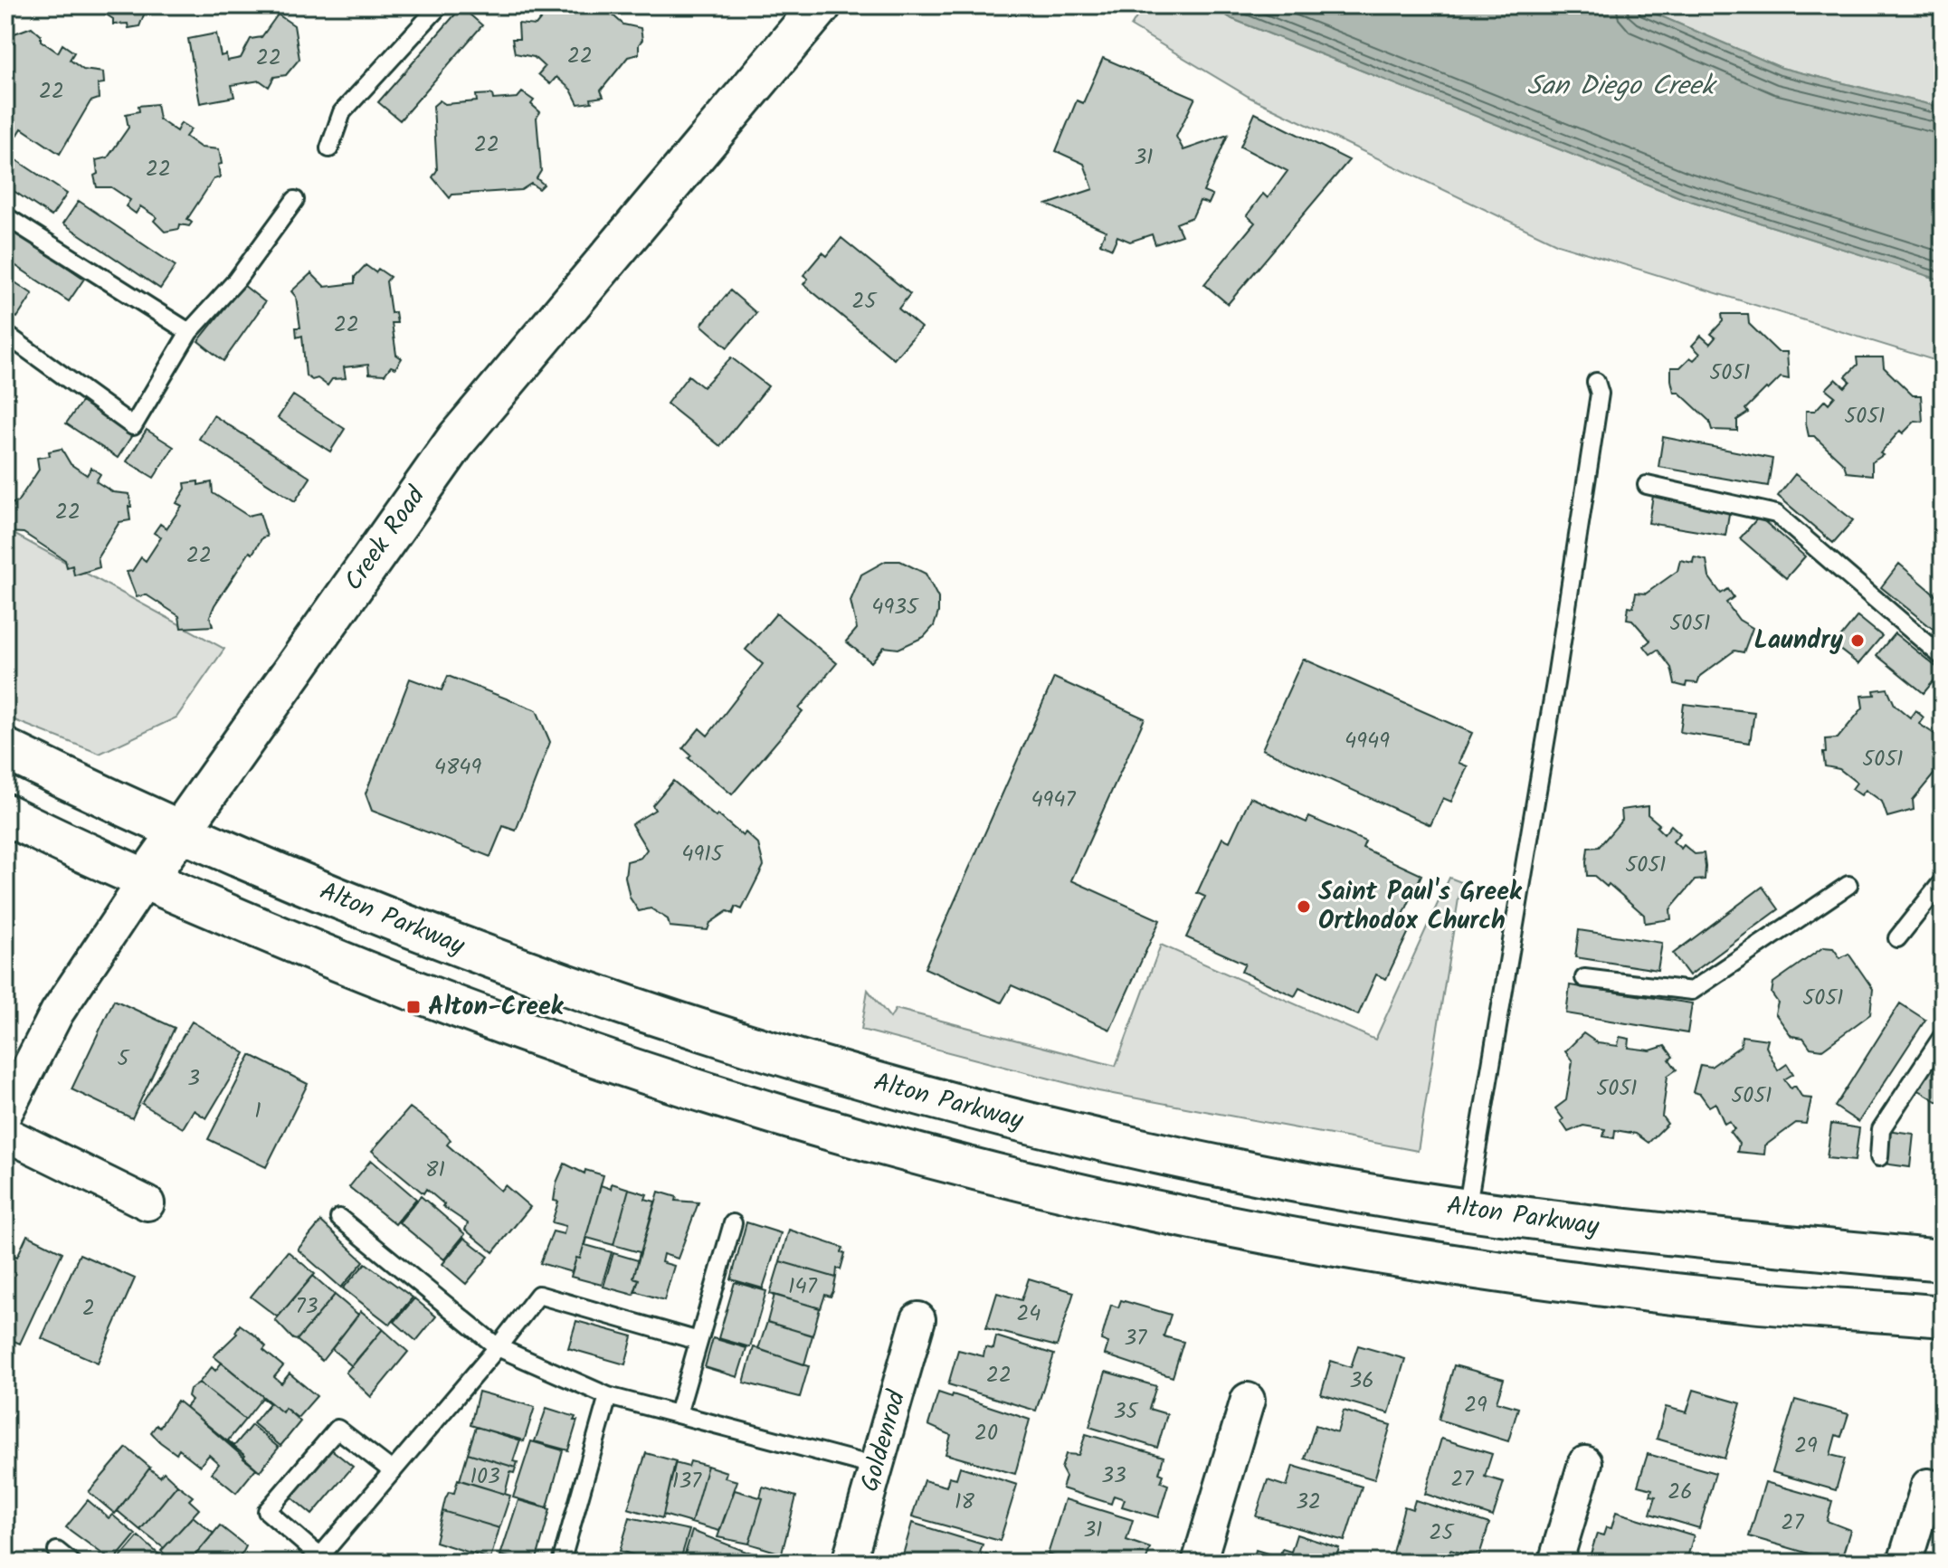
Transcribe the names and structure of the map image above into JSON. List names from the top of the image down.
{
  "streets": {
    "main road": ["Creek Road", "Alton Parkway"],
    "street": ["Goldenrod"]
  },
  "crossings": [
    ["Creek Road", "Alton Parkway"]
  ],
  "water": ["San Diego Creek"],
  "places": {
    "other": ["Laundry", "Saint Paul's Greek Orthodox Church"],
    "transit": ["Alton-Creek"]
  },
  "house_numbers": [
    "22",
    "22",
    "22",
    "22",
    "31",
    "22",
    "25",
    "22",
    "5051",
    "5051",
    "22",
    "22",
    "4935",
    "5051",
    "4949",
    "5051",
    "4849",
    "4947",
    "4915",
    "5051",
    "5051",
    "5",
    "3",
    "5051",
    "5051",
    "1",
    "81",
    "147",
    "73",
    "2",
    "24",
    "37",
    "22",
    "36",
    "29",
    "35",
    "20",
    "29",
    "33",
    "103",
    "27",
    "137",
    "26",
    "18",
    "32",
    "27",
    "31",
    "25"
  ]
}
